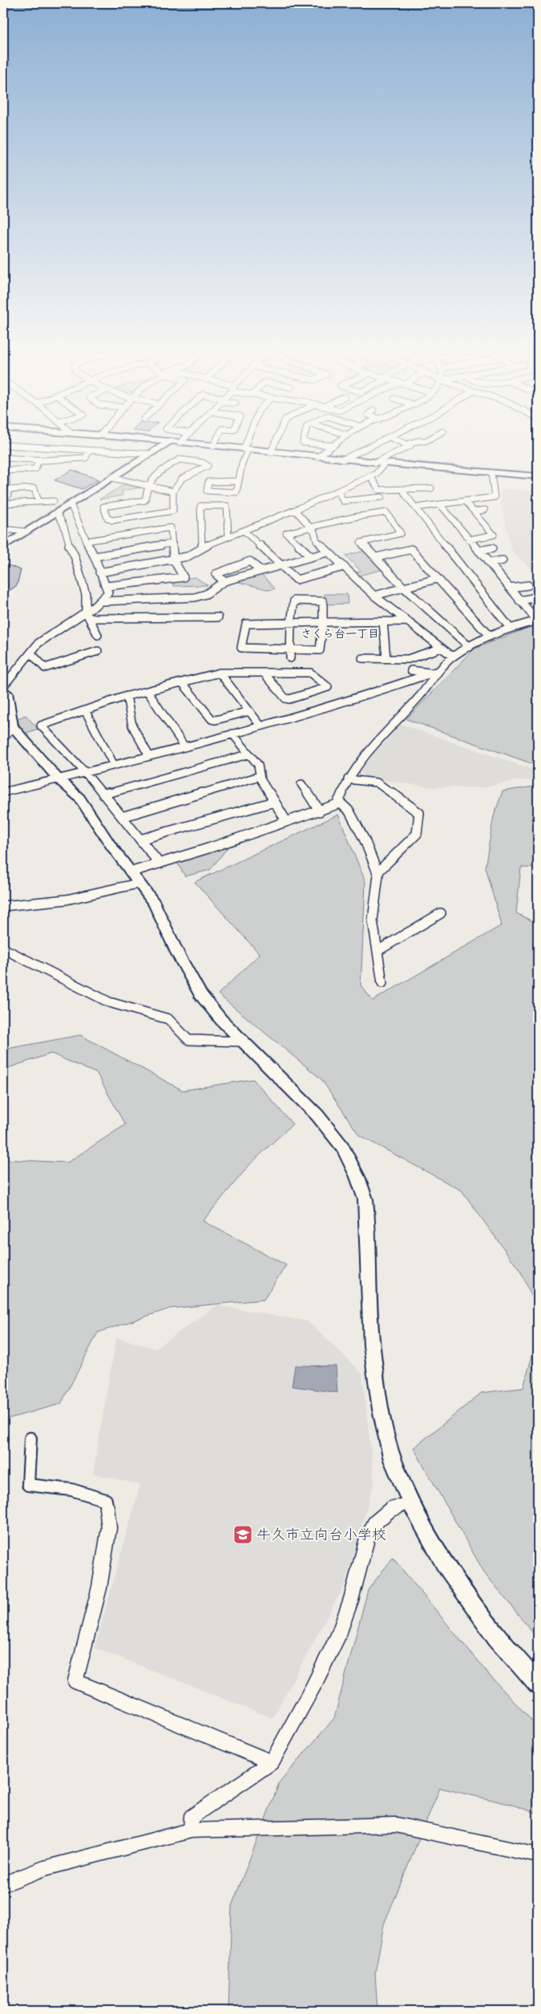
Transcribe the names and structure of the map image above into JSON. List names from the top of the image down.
{
  "districts": ["さくら台一丁目"],
  "places": {
    "school or university": ["牛久市立向台小学校"]
  }
}
